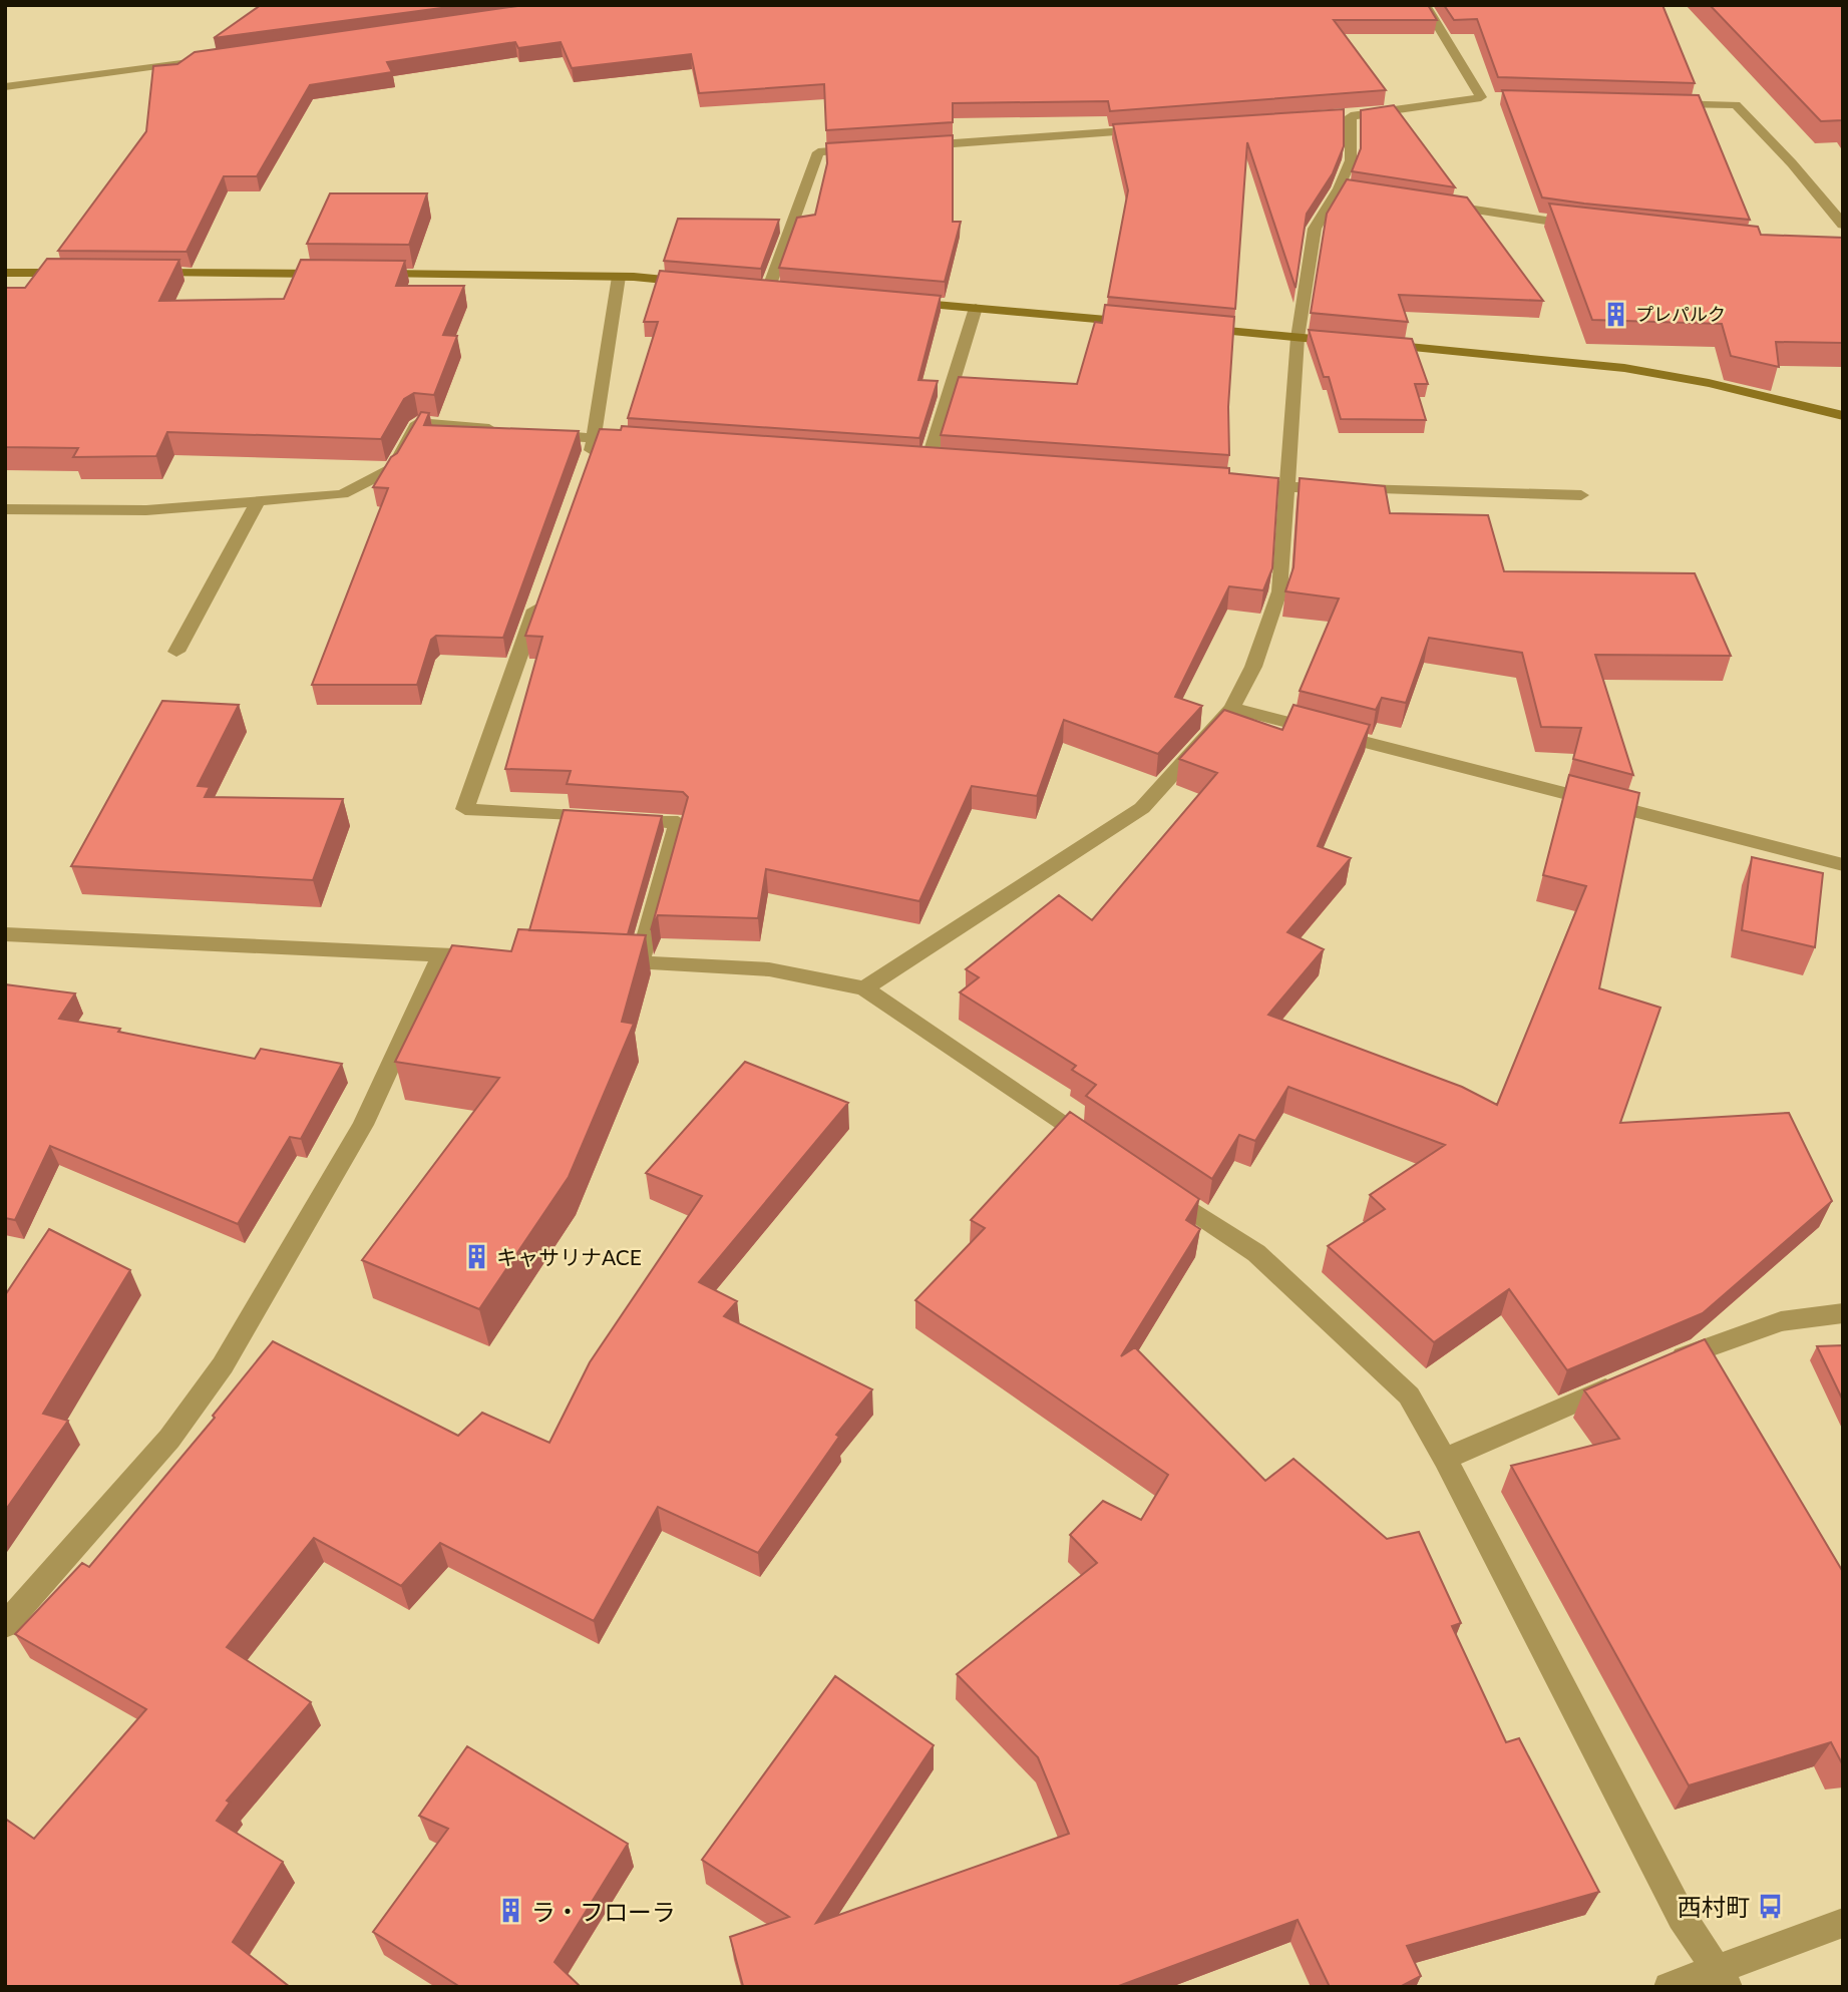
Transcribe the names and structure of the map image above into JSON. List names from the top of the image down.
{
  "places": {
    "building": ["プレパルク", "キャサリナACE", "ラ・フローラ"],
    "bus stop": ["西村町"]
  }
}
